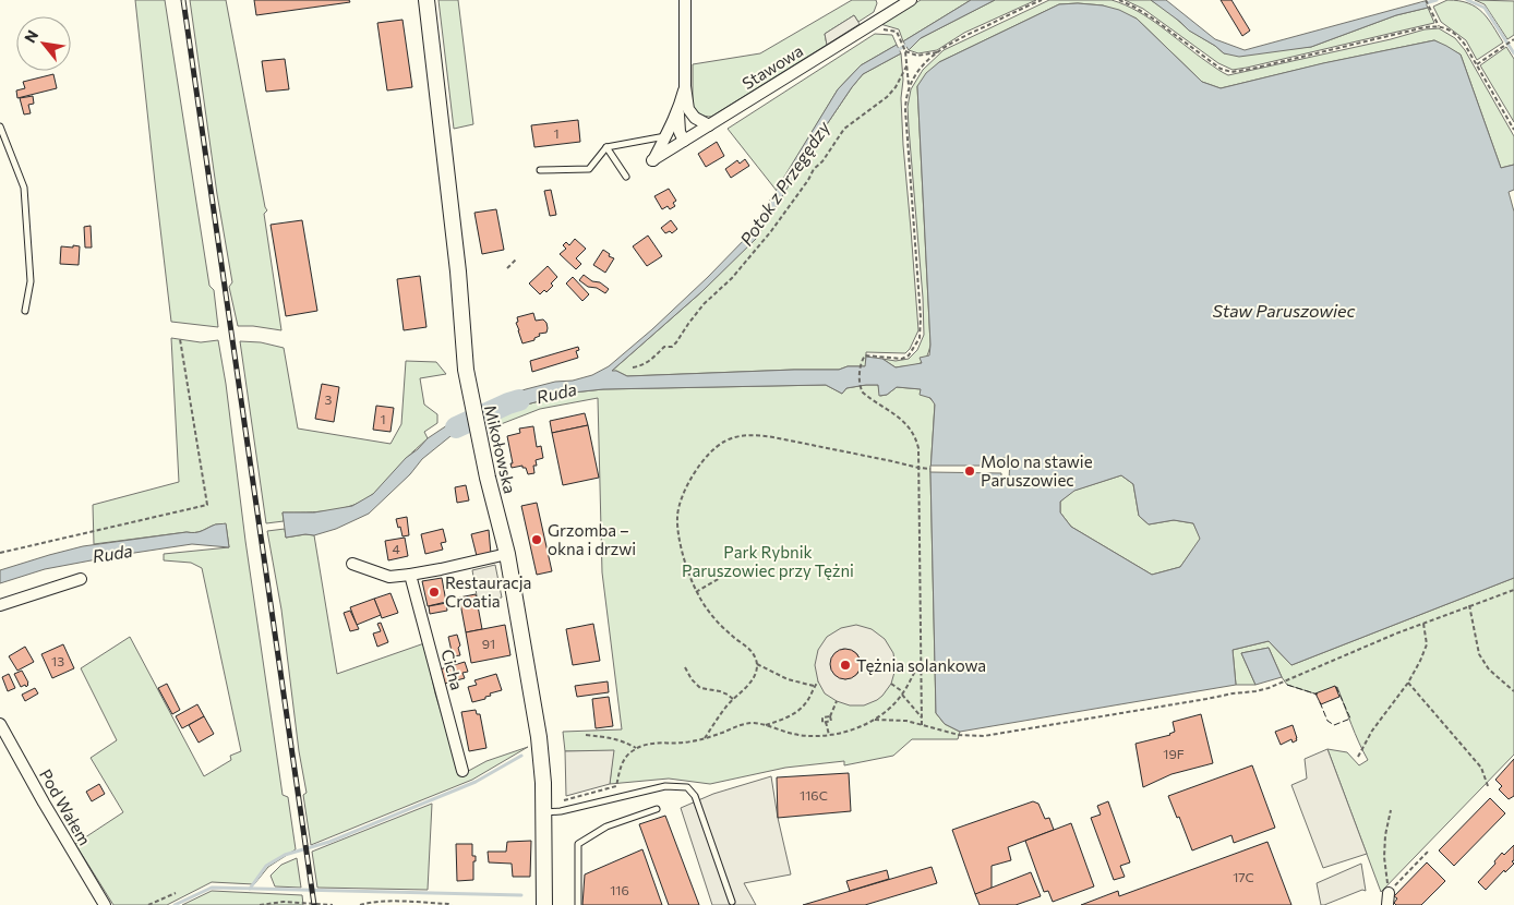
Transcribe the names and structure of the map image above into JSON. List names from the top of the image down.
{
  "streets": {
    "main road": ["Mikołowska"],
    "street": ["Stawowa", "Cicha", "Pod Wałem"]
  },
  "water": ["Potok z Przegędzy", "Staw Paruszowiec", "Ruda"],
  "parks": ["Park Rybnik Paruszowiec przy Tężni"],
  "places": [
    "Molo na stawie Paruszowiec",
    "Grzomba – okna i drzwi",
    "Restauracja Croatia",
    "Tężnia solankowa"
  ],
  "house_numbers": [
    "1",
    "3",
    "1",
    "4",
    "91",
    "13",
    "19F",
    "116C",
    "17C",
    "116"
  ],
  "north": "top left"
}
